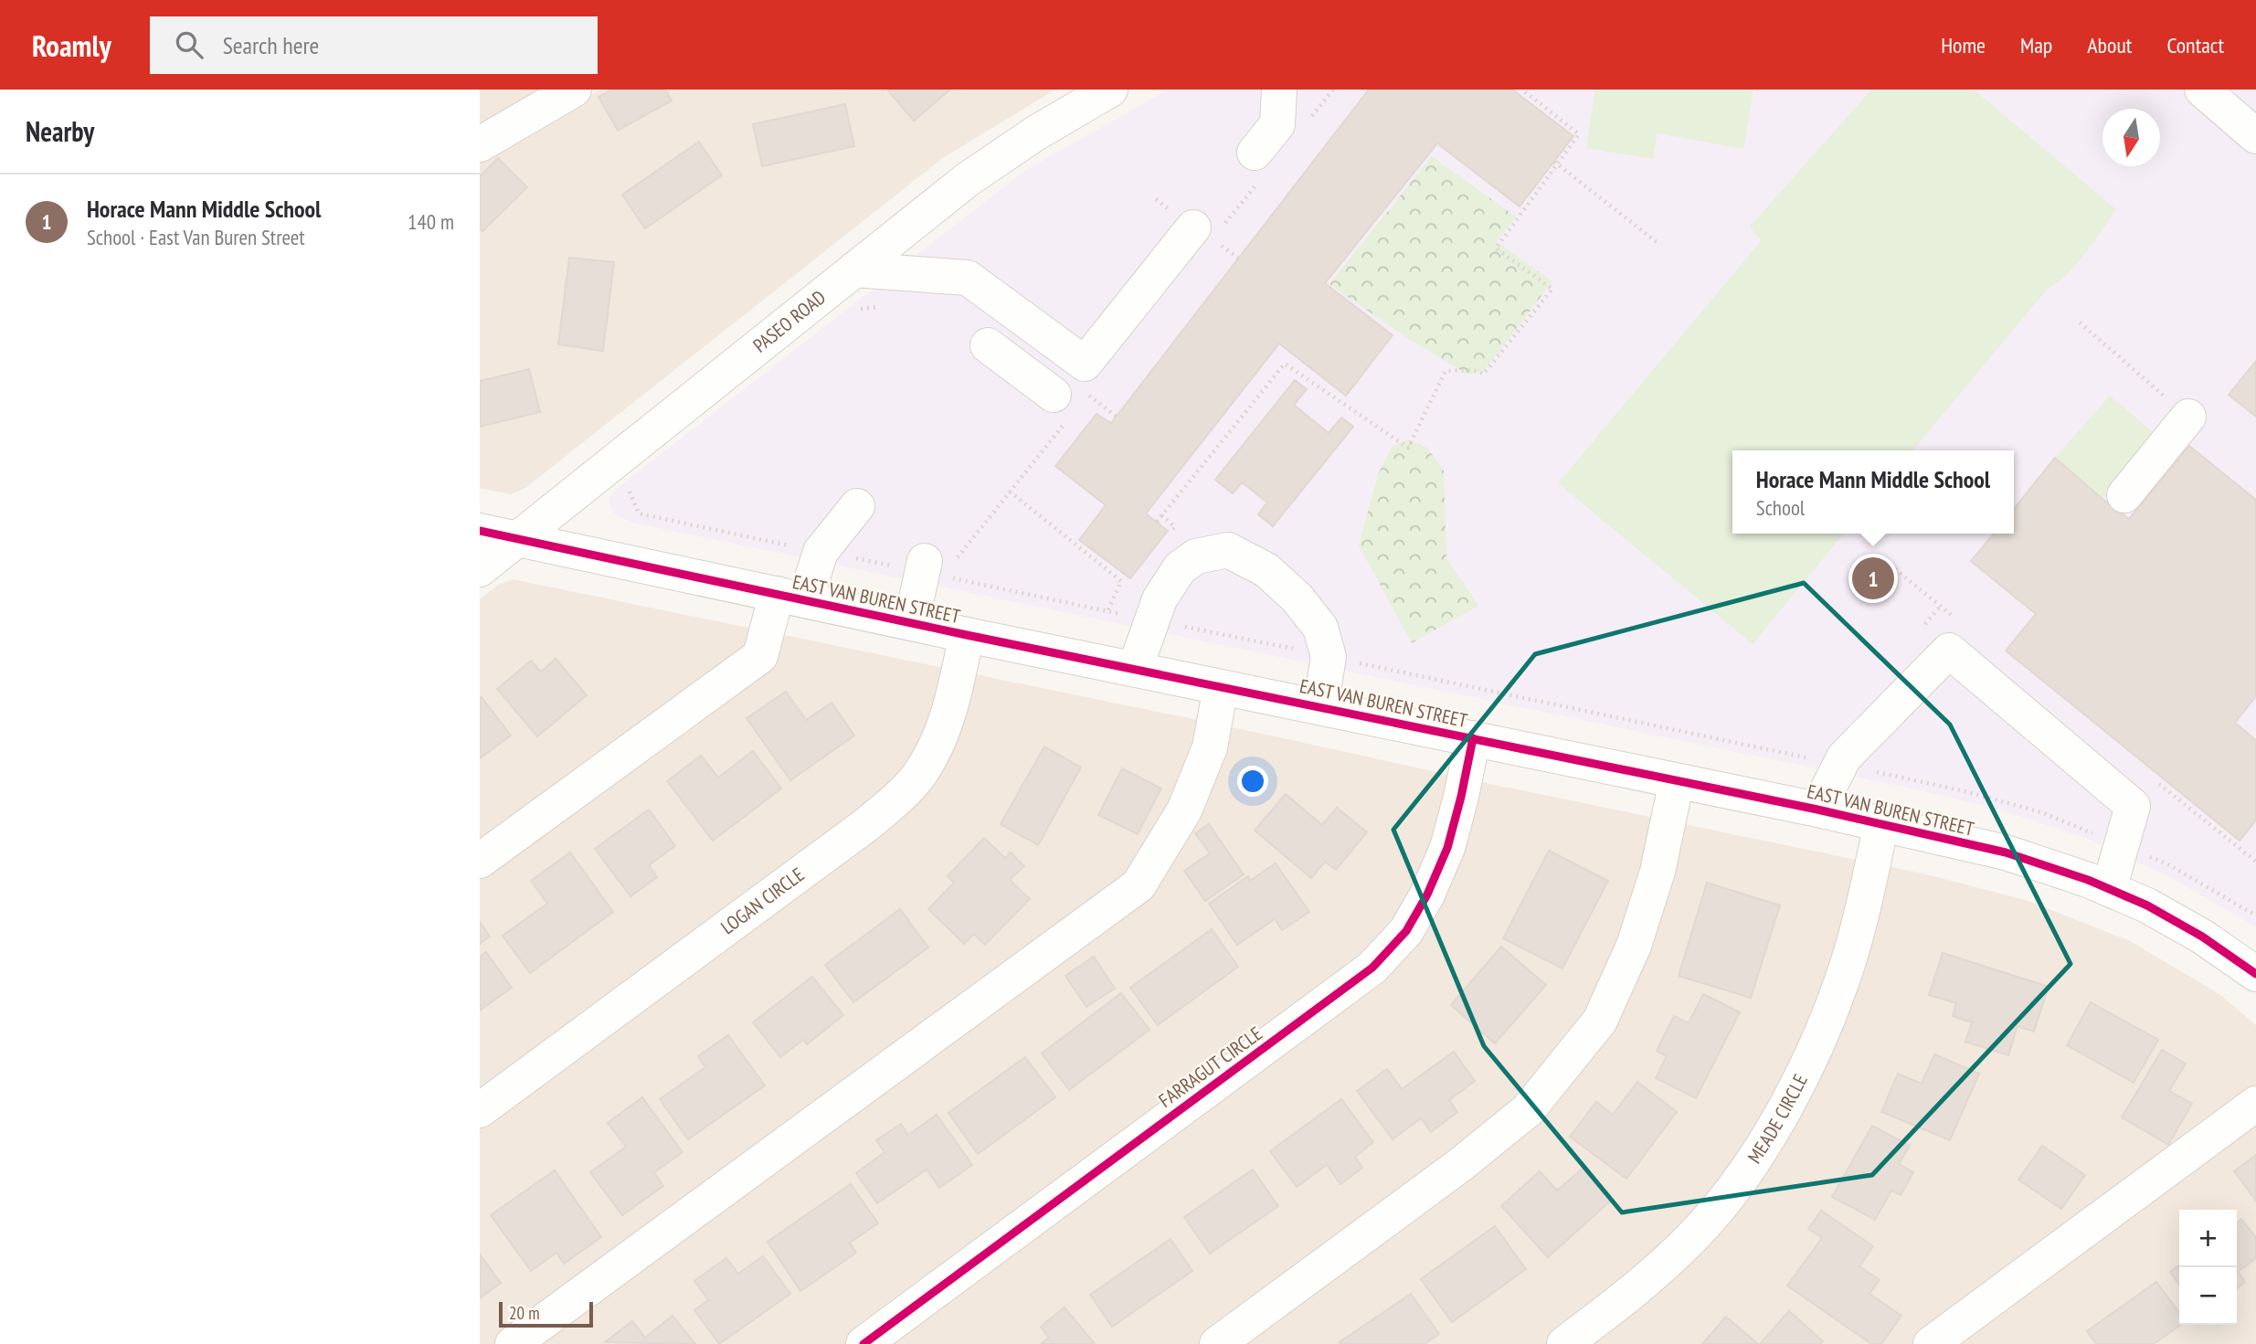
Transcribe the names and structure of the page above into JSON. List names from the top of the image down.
{
  "streets": {
    "street": [
      "PASEO ROAD",
      "EAST VAN BUREN STREET",
      "LOGAN CIRCLE",
      "FARRAGUT CIRCLE",
      "MEADE CIRCLE"
    ]
  },
  "crossings": [
    ["PASEO ROAD", "EAST VAN BUREN STREET"],
    ["EAST VAN BUREN STREET", "LOGAN CIRCLE"],
    ["EAST VAN BUREN STREET", "FARRAGUT CIRCLE"],
    ["EAST VAN BUREN STREET", "MEADE CIRCLE"]
  ],
  "scale_bar": "20 m",
  "north": "bottom",
  "page": {
    "header": "Roamly",
    "search": "Search here",
    "nav": [
      "Home",
      "Map",
      "About",
      "Contact"
    ],
    "heading": "Nearby",
    "list": [
      {
        "mark": "1",
        "name": "Horace Mann Middle School",
        "note": "School · East Van Buren Street",
        "value": "140 m"
      }
    ],
    "popup": ["Horace Mann Middle School", "School"],
    "pins": "1",
    "map_buttons": ["+", "−"],
    "scale": "20 m"
  }
}
